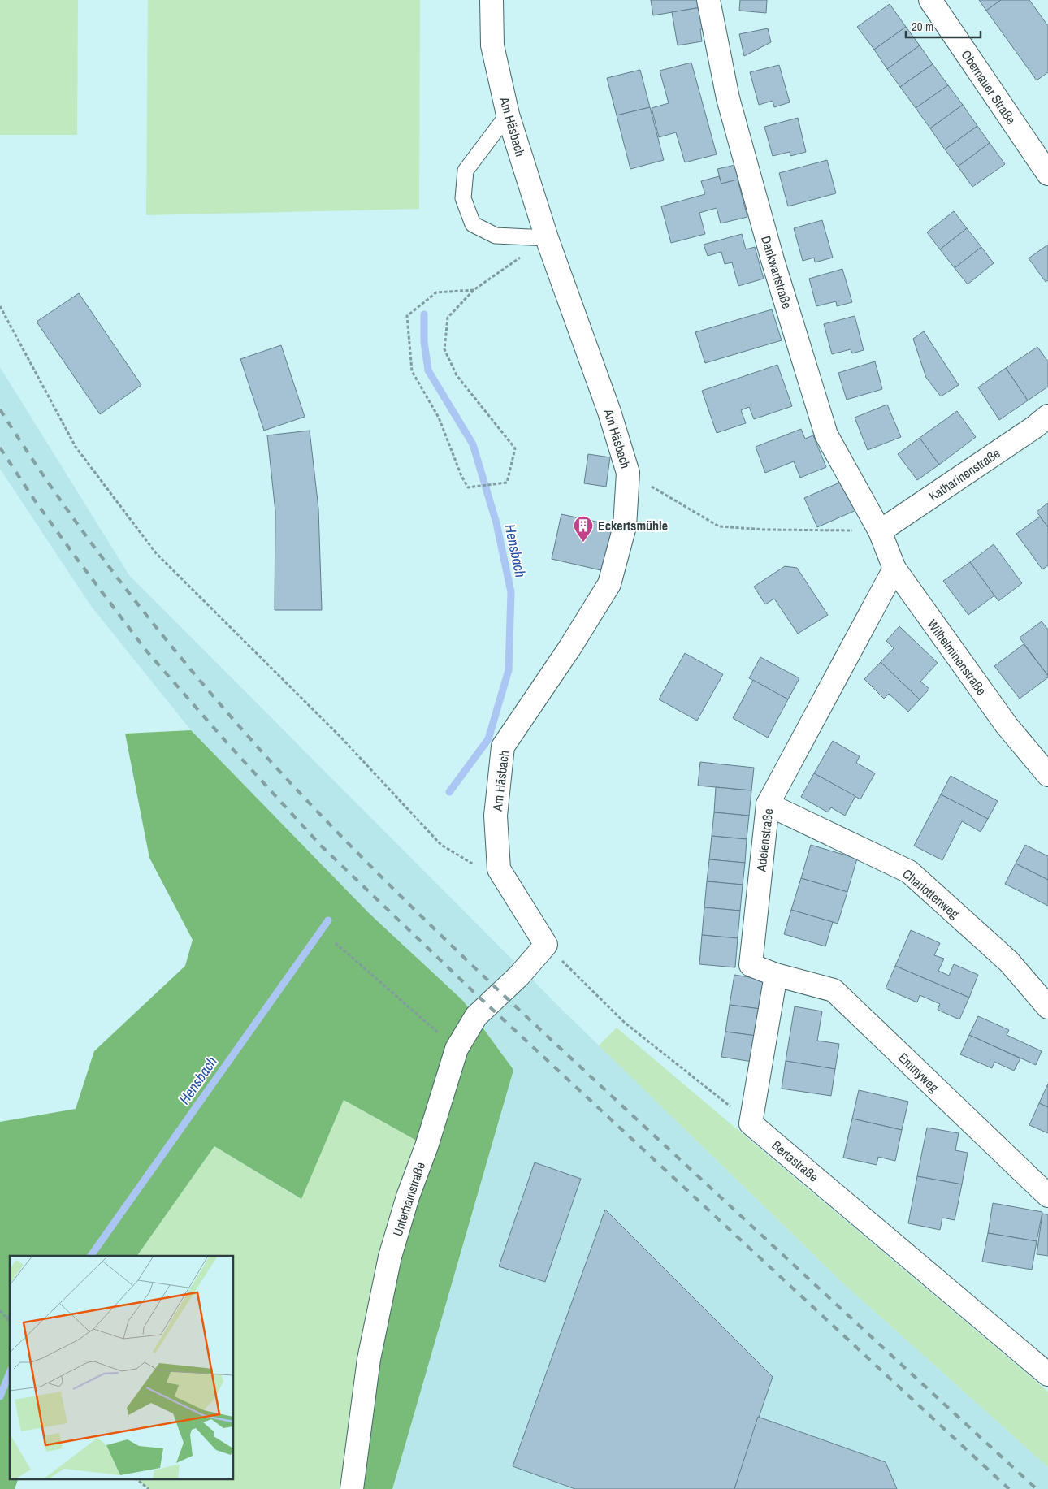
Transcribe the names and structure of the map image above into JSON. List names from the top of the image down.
{
  "streets": {
    "street": [
      "Obernauer Straße",
      "Am Häsbach",
      "Dankwartstraße",
      "Katharinenstraße",
      "Wilhelminenstraße",
      "Adelenstraße",
      "Charlottenweg",
      "Emmyweg",
      "Bertastraße",
      "Unterhainstraße"
    ]
  },
  "crossings": [
    ["Am Häsbach", "Unterhainstraße"],
    ["Dankwartstraße", "Katharinenstraße"],
    ["Dankwartstraße", "Wilhelminenstraße"],
    ["Katharinenstraße", "Wilhelminenstraße"],
    ["Wilhelminenstraße", "Adelenstraße"],
    ["Adelenstraße", "Charlottenweg"],
    ["Adelenstraße", "Emmyweg"]
  ],
  "water": ["Hensbach"],
  "places": {
    "building": ["Eckertsmühle"]
  },
  "scale_bar": "20 m"
}
